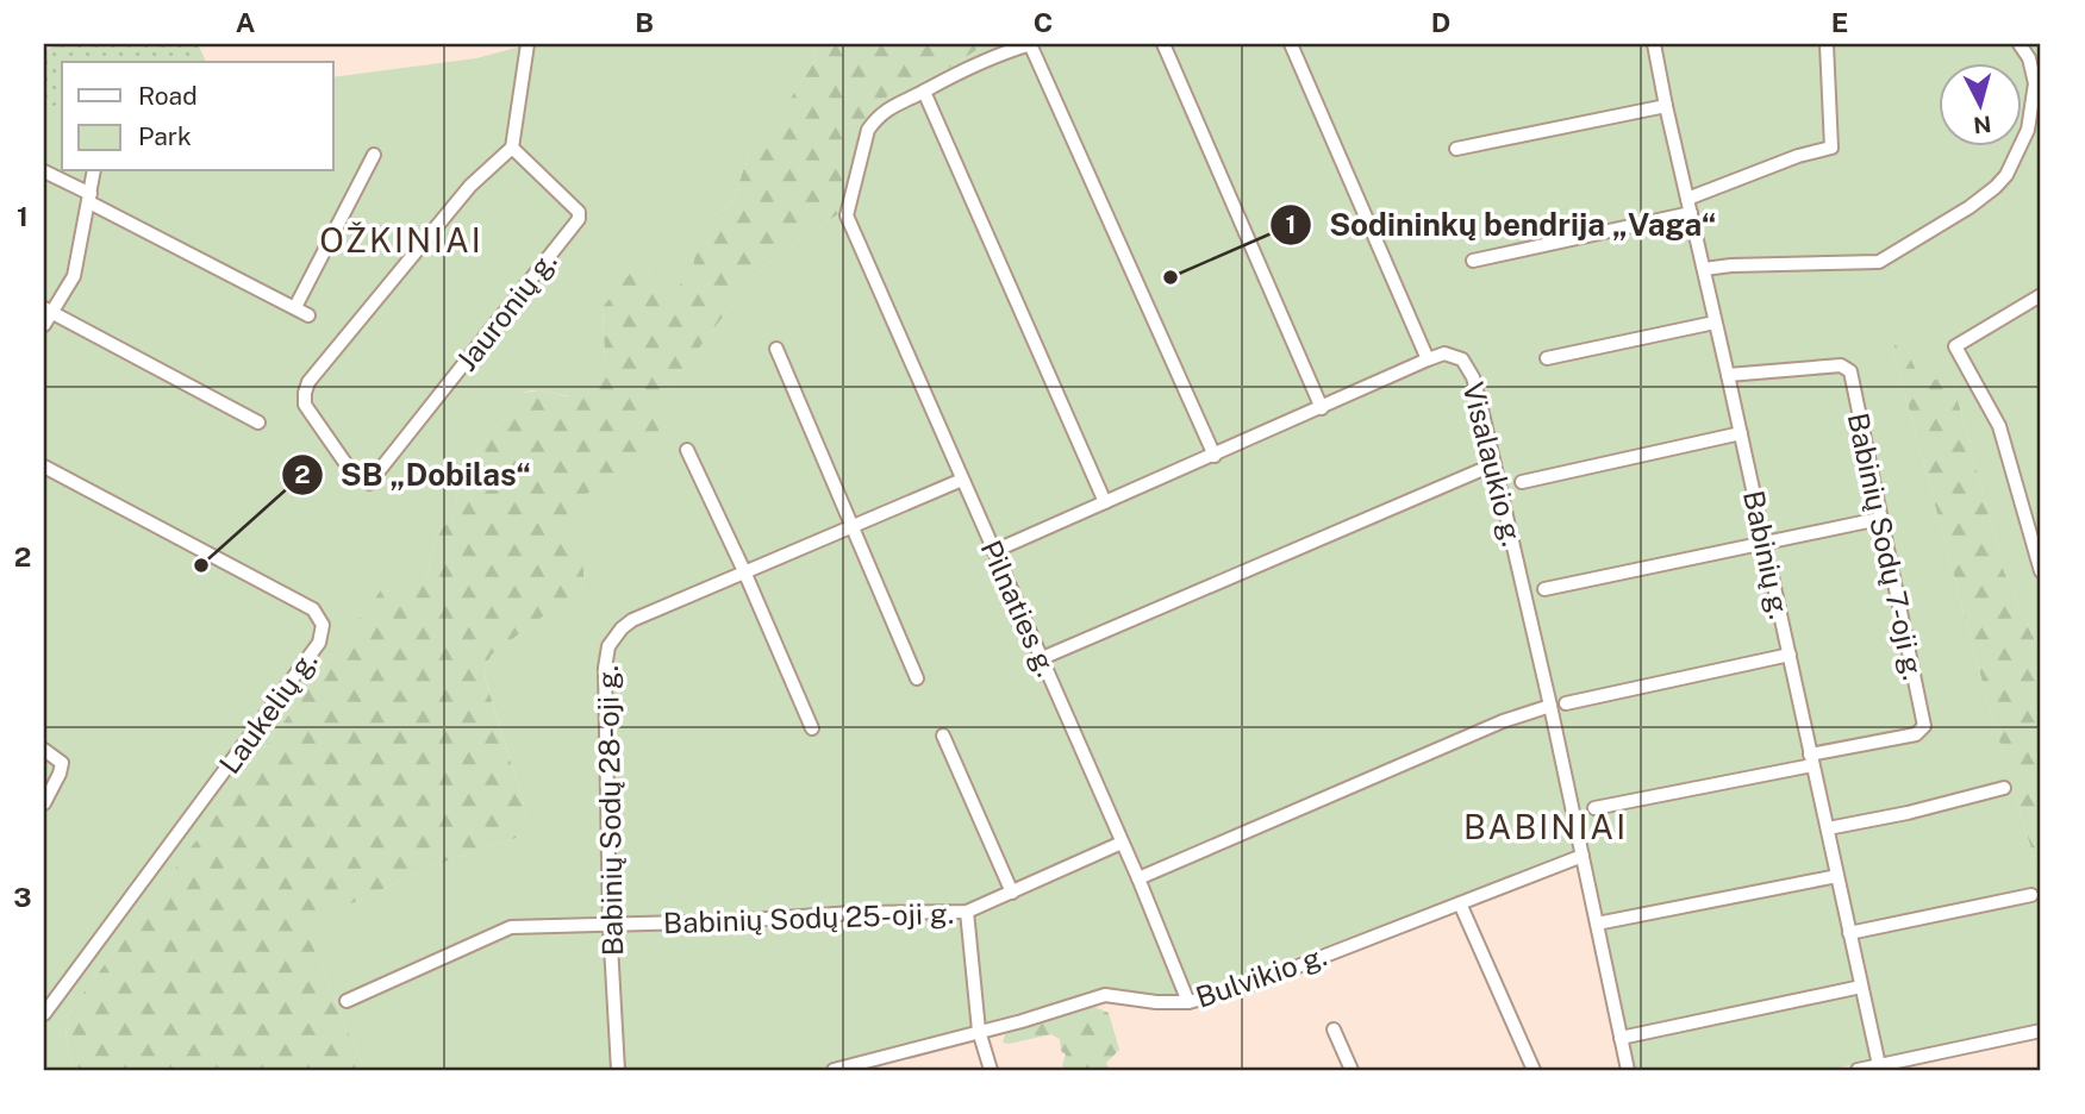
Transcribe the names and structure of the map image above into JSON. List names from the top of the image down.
{
  "streets": {
    "street": [
      "Jauronių g.",
      "Visalaukio g.",
      "Babinių Sodų 7-oji g.",
      "Babinių g.",
      "Pilnaties g.",
      "Laukelių g.",
      "Babinių Sodų 28-oji g.",
      "Babinių Sodų 25-oji g.",
      "Bulvikio g."
    ]
  },
  "crossings": [
    ["Visalaukio g.", "Pilnaties g."],
    ["Visalaukio g.", "Bulvikio g."],
    ["Babinių Sodų 7-oji g.", "Babinių g."],
    ["Pilnaties g.", "Babinių Sodų 28-oji g."],
    ["Pilnaties g.", "Babinių Sodų 25-oji g."],
    ["Pilnaties g.", "Bulvikio g."],
    ["Babinių Sodų 28-oji g.", "Babinių Sodų 25-oji g."]
  ],
  "districts": ["OŽKINIAI", "BABINIAI"],
  "places": ["Sodininkų bendrija „Vaga“", "SB „Dobilas“"],
  "legend": ["Road", "Park"],
  "north": "bottom",
  "grid": {
    "columns": [
      "A",
      "B",
      "C",
      "D",
      "E"
    ],
    "rows": ["1", "2", "3"]
  }
}
